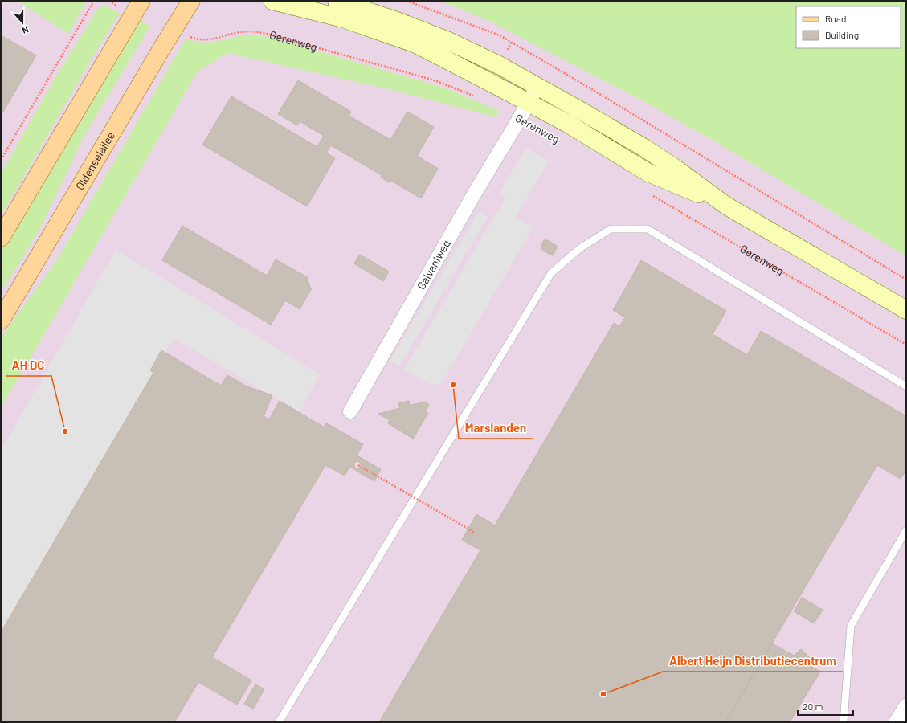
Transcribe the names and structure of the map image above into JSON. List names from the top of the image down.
{
  "streets": {
    "main road": ["Gerenweg", "Oldeneelallee"],
    "street": ["Galvaniweg"]
  },
  "crossings": [
    ["Gerenweg", "Oldeneelallee"],
    ["Gerenweg", "Galvaniweg"]
  ],
  "places": ["Marslanden", "AH DC", "Albert Heijn Distributiecentrum"],
  "legend": ["Road", "Building"],
  "scale_bar": "20 m",
  "north": "bottom"
}
